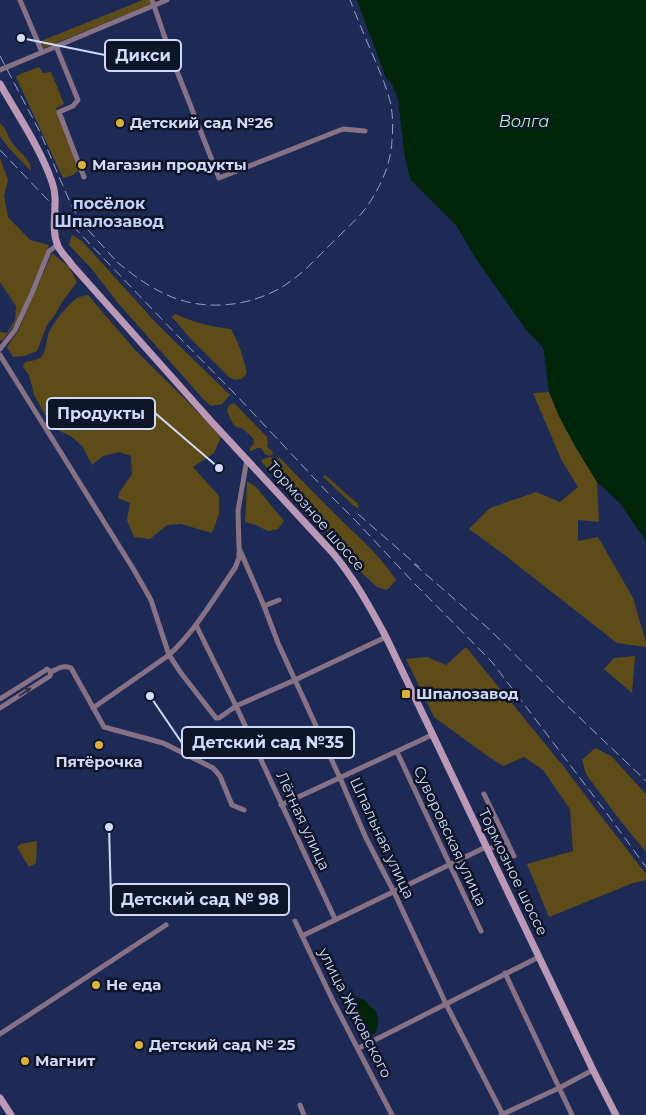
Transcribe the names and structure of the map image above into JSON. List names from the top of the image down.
{
  "streets": {
    "street": [
      "Тормозное шоссе",
      "Лётная улица",
      "Суворовская улица",
      "Шпальная улица",
      "улица Жуковского"
    ]
  },
  "crossings": [
    ["Тормозное шоссе", "Шпальная улица"]
  ],
  "districts": ["посёлок Шпалозавод"],
  "water": ["Волга"],
  "places": {
    "other": [
      "Дикси",
      "Детский сад №26",
      "Магазин продукты",
      "Продукты",
      "Детский сад №35",
      "Пятёрочка",
      "Детский сад № 98",
      "Не еда",
      "Детский сад № 25",
      "Магнит"
    ],
    "transit": ["Шпалозавод"]
  }
}
